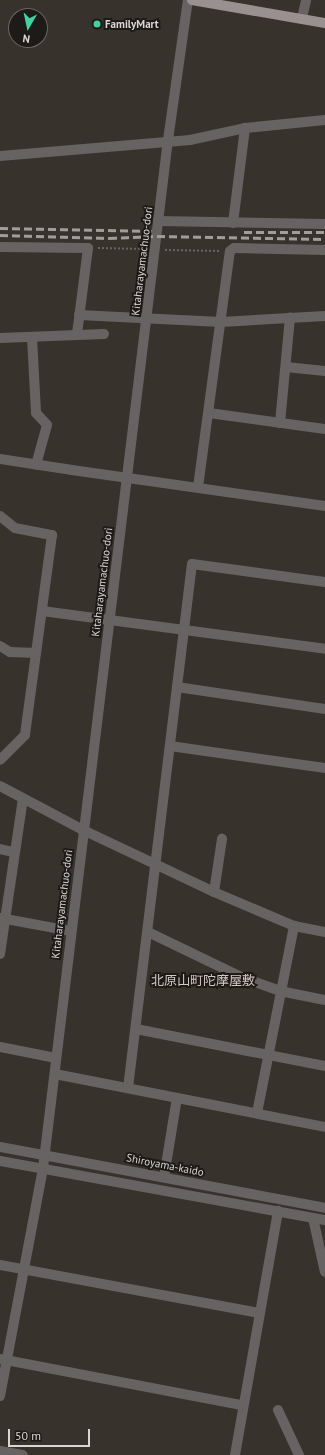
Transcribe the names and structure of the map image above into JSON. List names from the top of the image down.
{
  "streets": {
    "street": ["Kitaharayamachuo-dori", "Shiroyama-kaido"]
  },
  "crossings": [
    ["Kitaharayamachuo-dori", "Shiroyama-kaido"]
  ],
  "districts": ["北原山町陀摩屋敷"],
  "places": ["FamilyMart"],
  "scale_bar": "50 m",
  "north": "bottom"
}
